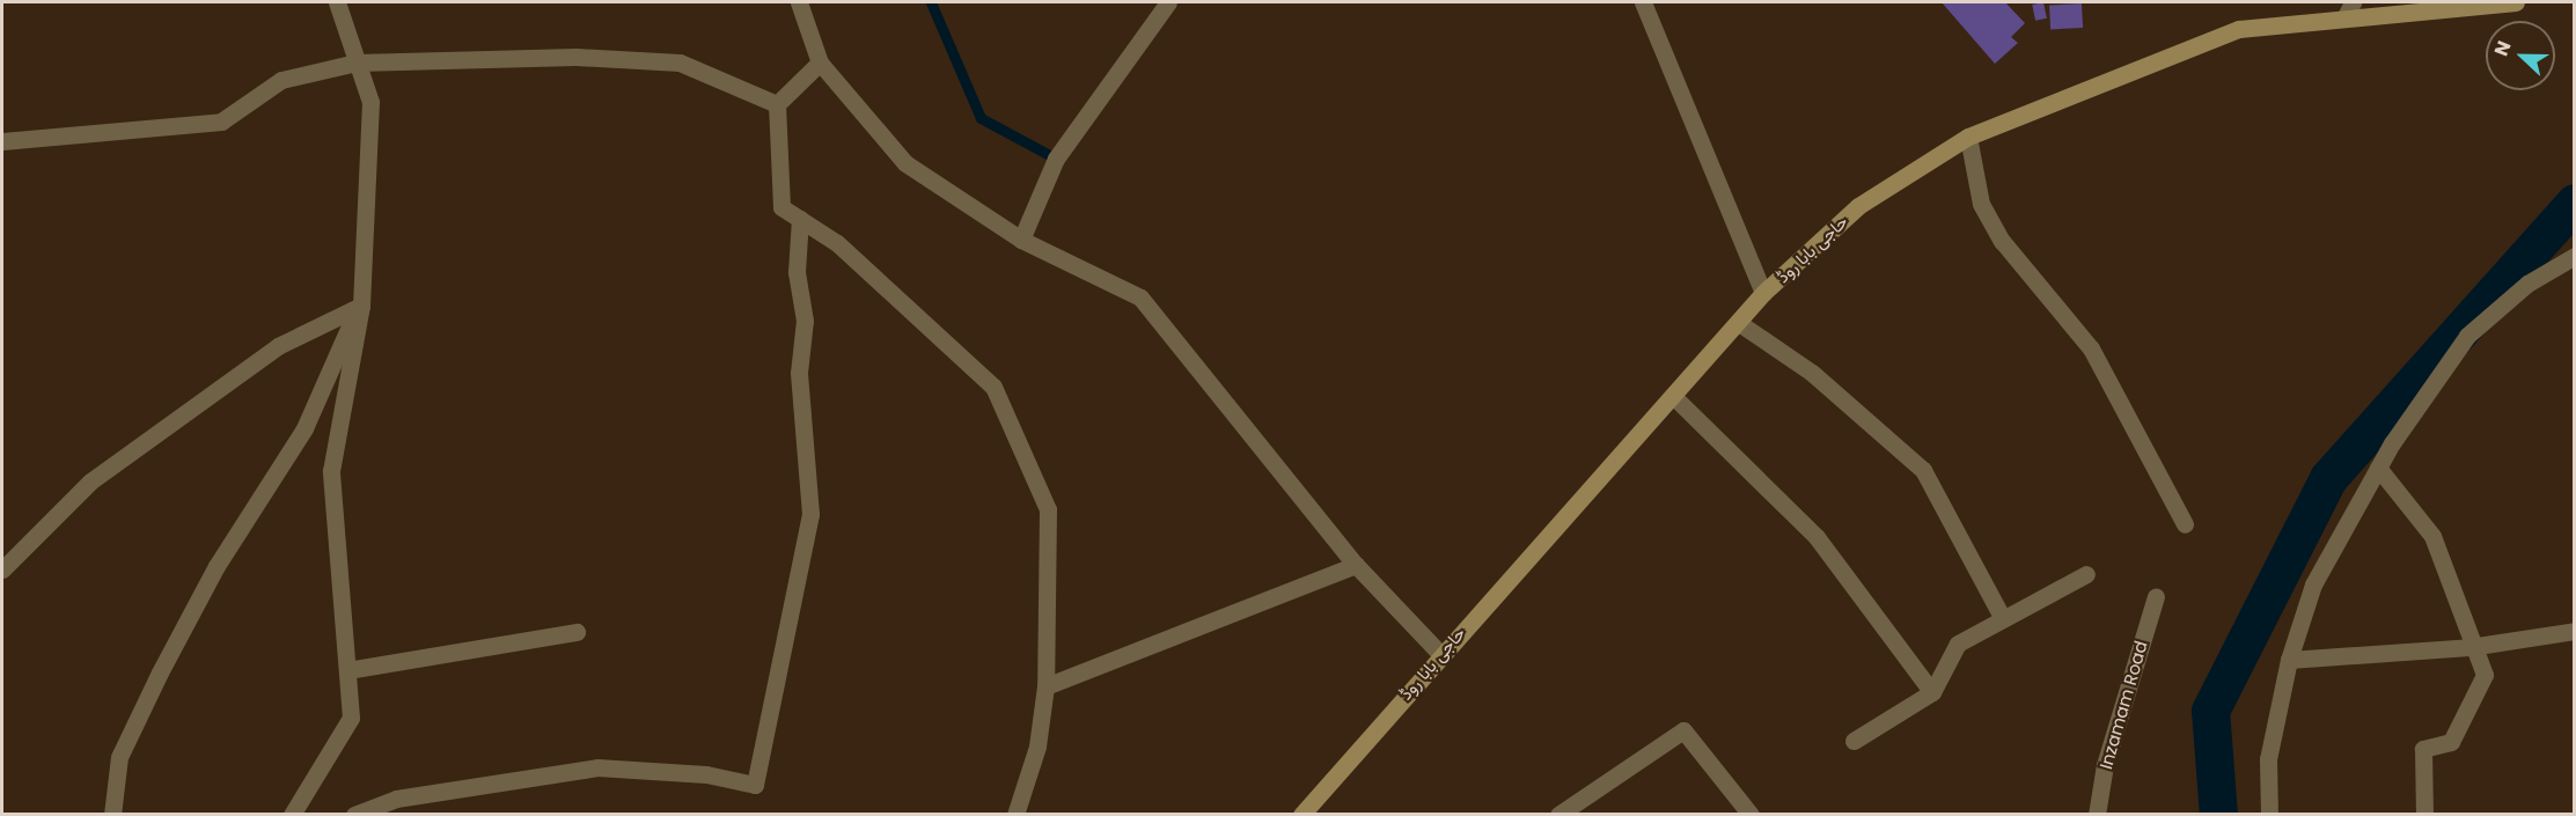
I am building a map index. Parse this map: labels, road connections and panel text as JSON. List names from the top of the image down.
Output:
{
  "streets": {
    "main road": ["حاجی بابا روڈ"],
    "street": ["Inzamam Road"]
  },
  "north": "left"
}
